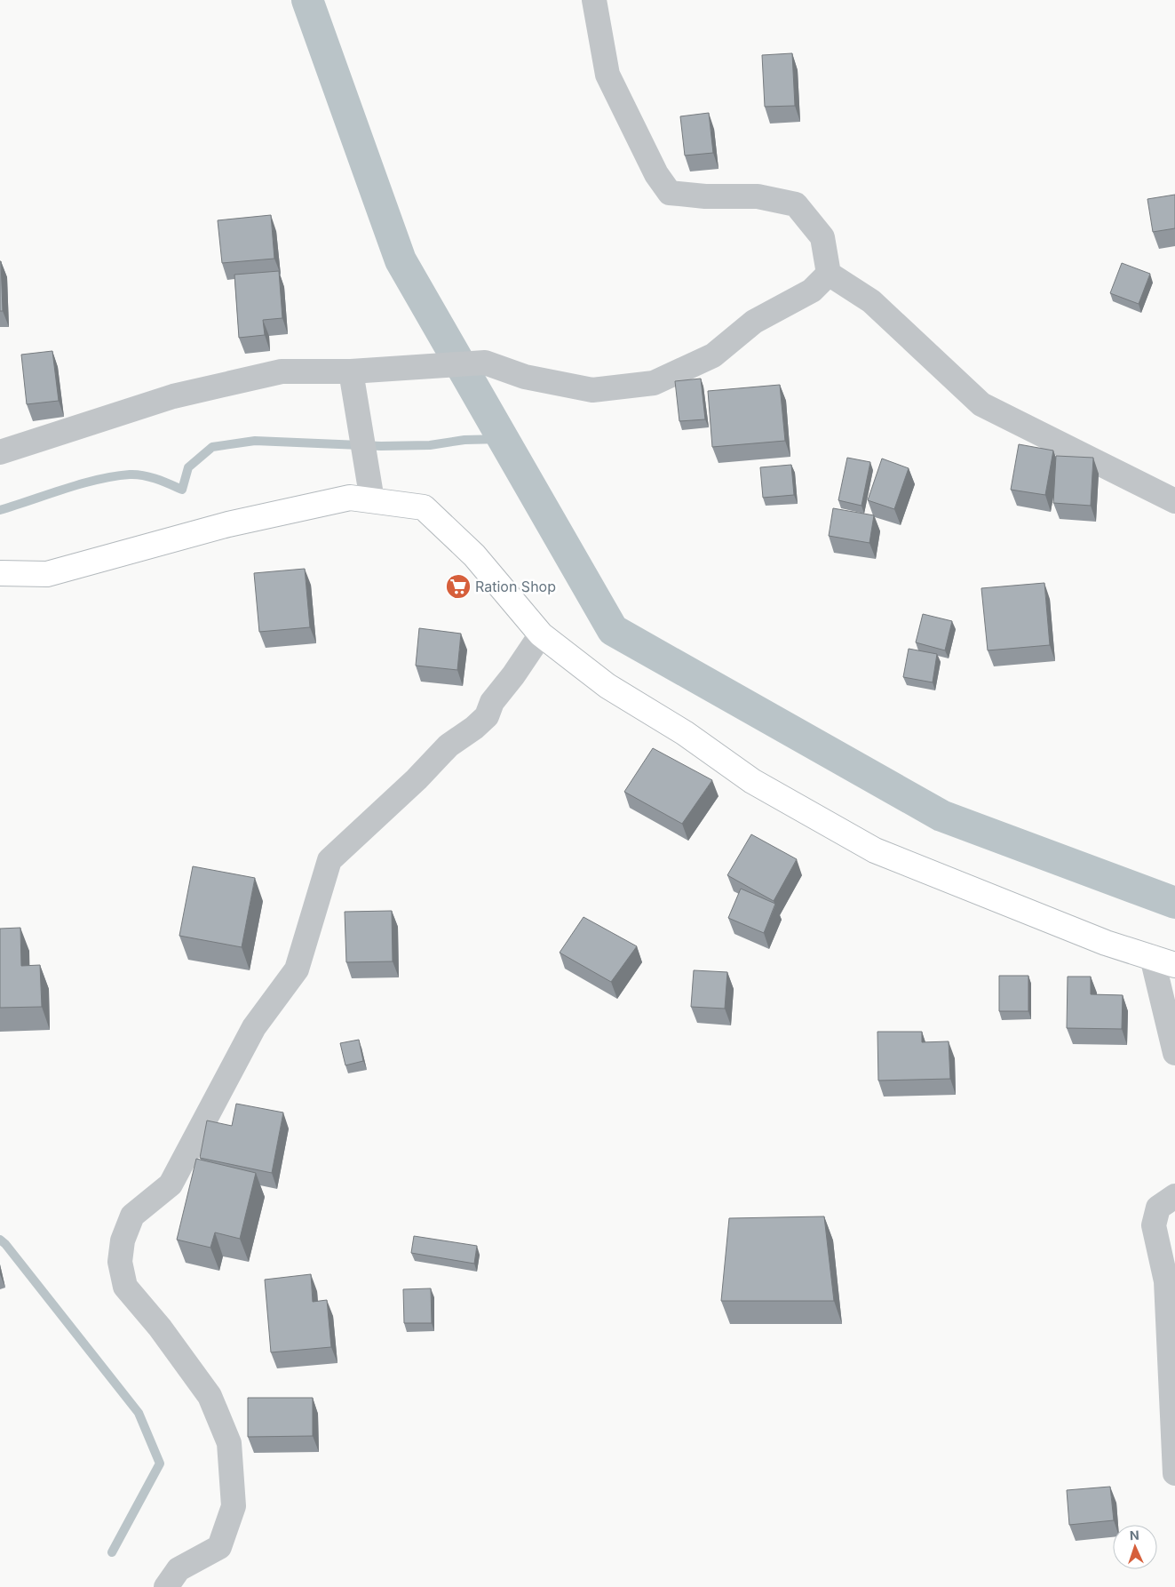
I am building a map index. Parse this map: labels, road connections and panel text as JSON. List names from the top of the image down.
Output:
{
  "places": {
    "supermarket": ["Ration Shop"]
  },
  "north": "top"
}
